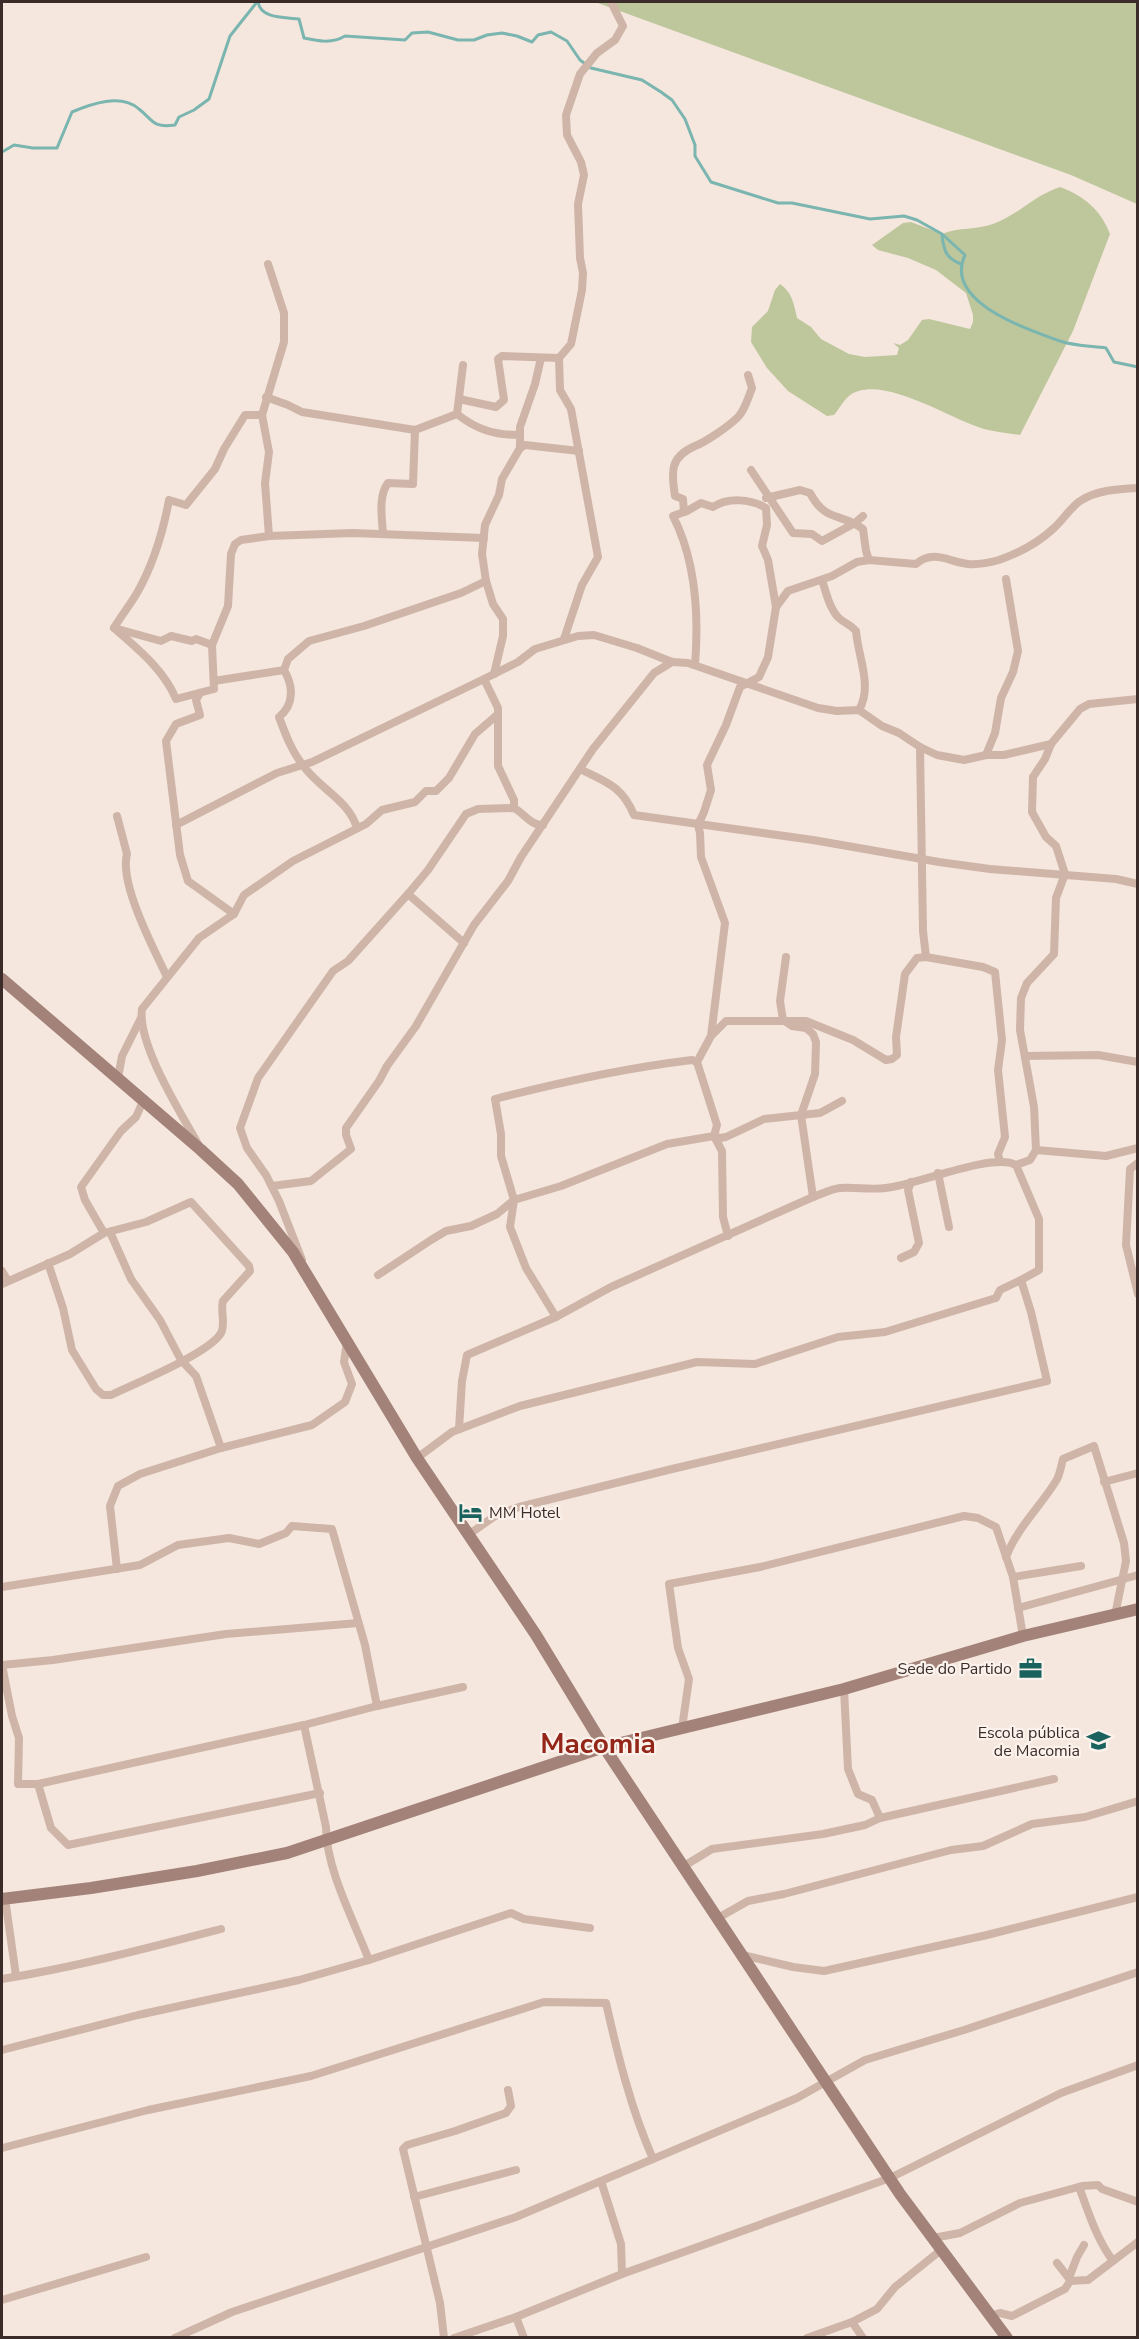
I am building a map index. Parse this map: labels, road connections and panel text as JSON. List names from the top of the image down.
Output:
{
  "districts": ["Macomia"],
  "places": {
    "hotel": ["MM Hotel"],
    "office": ["Sede do Partido"],
    "school or university": ["Escola pública de Macomia"]
  }
}
